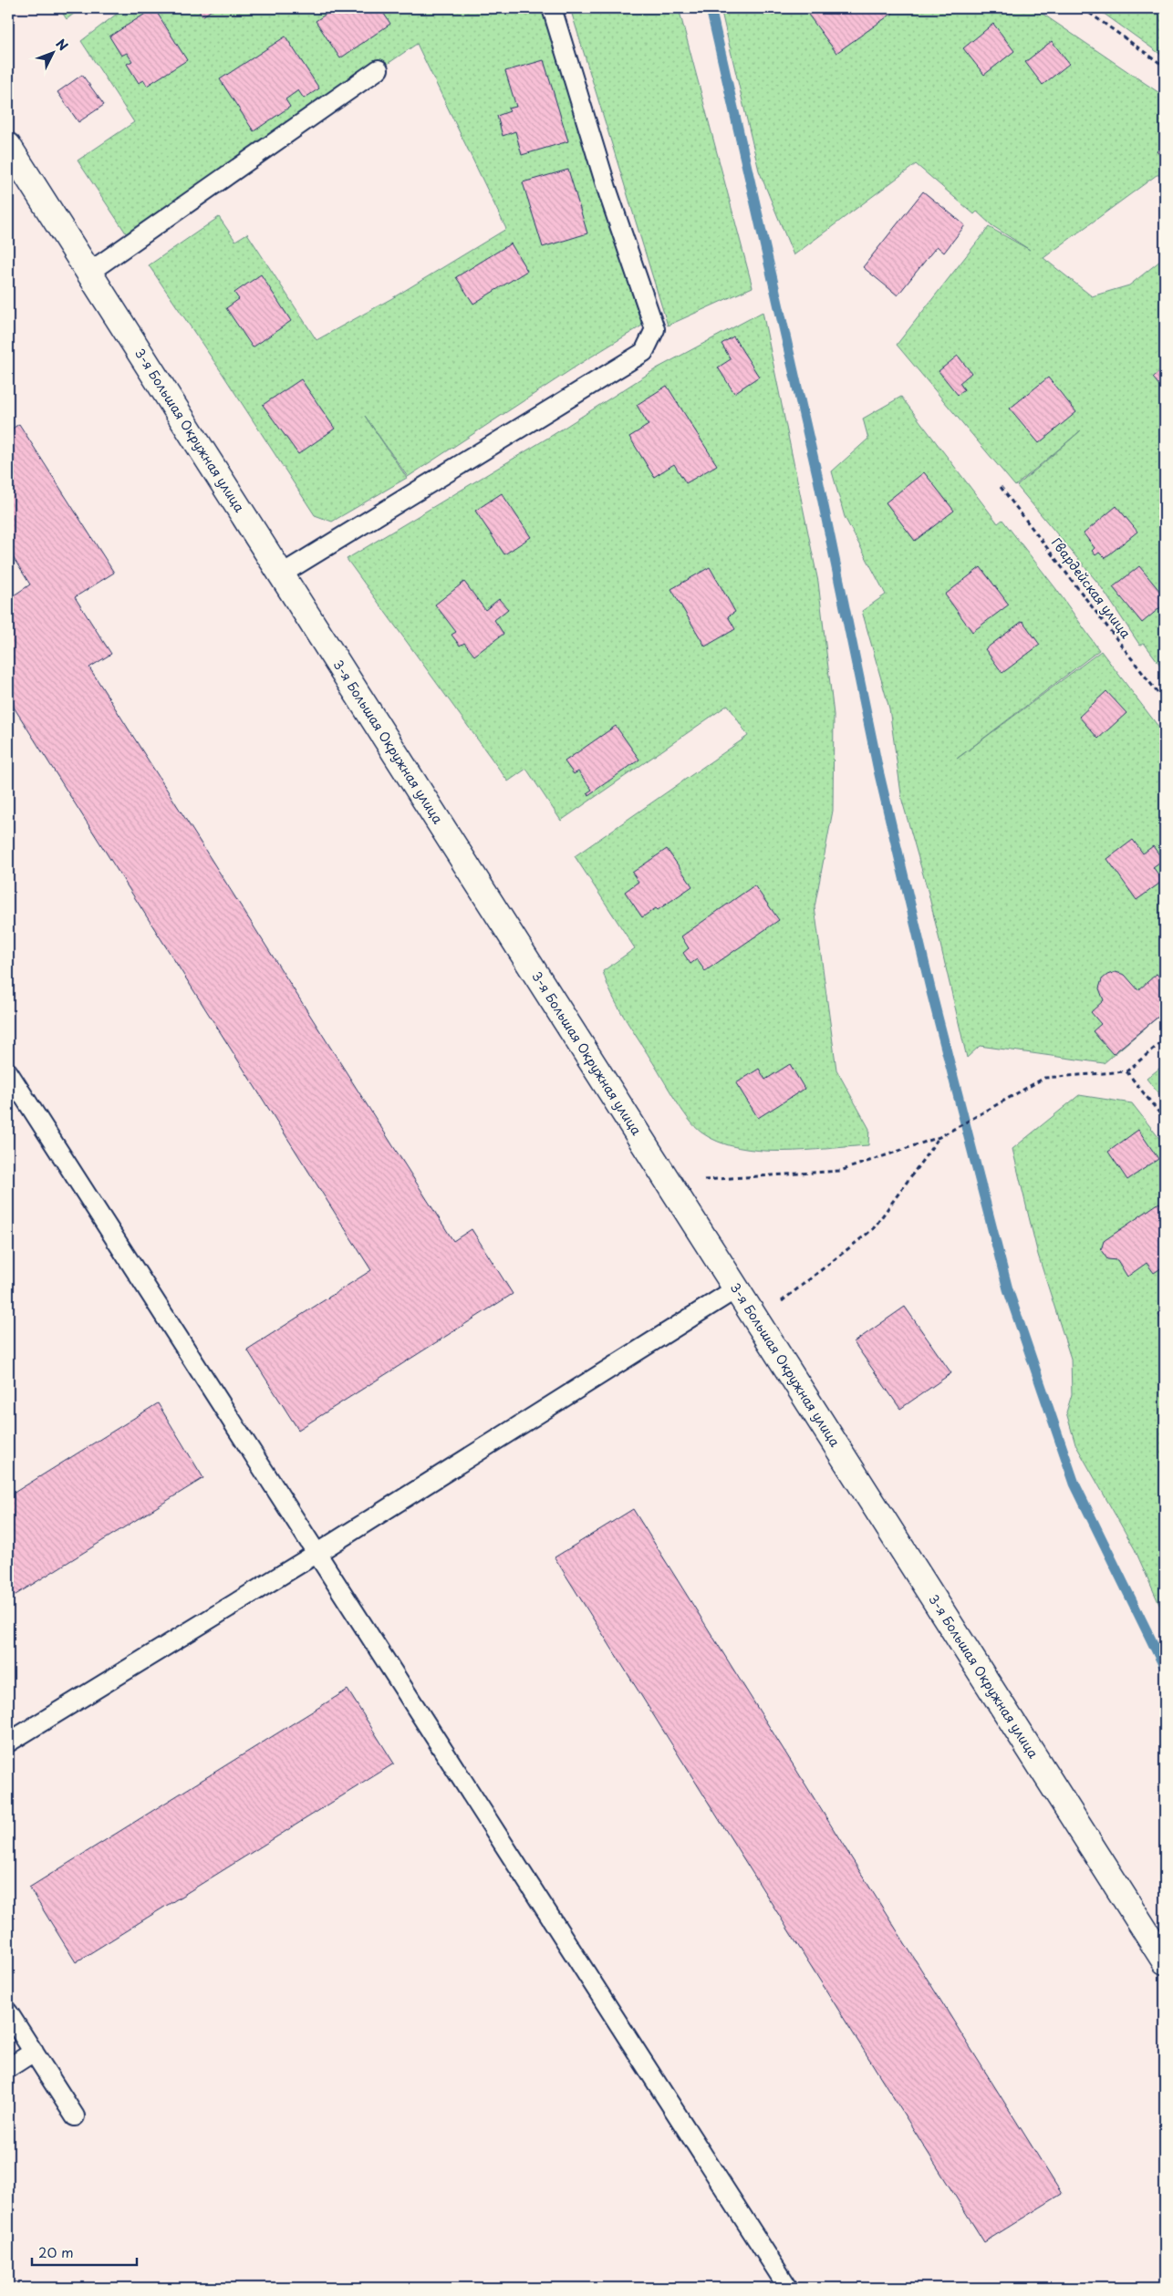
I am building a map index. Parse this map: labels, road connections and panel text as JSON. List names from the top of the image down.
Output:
{
  "streets": {
    "street": ["3-я Большая Окружная улица"],
    "path": ["Гвардейская улица"]
  },
  "scale_bar": "20 m",
  "north": "top right"
}
